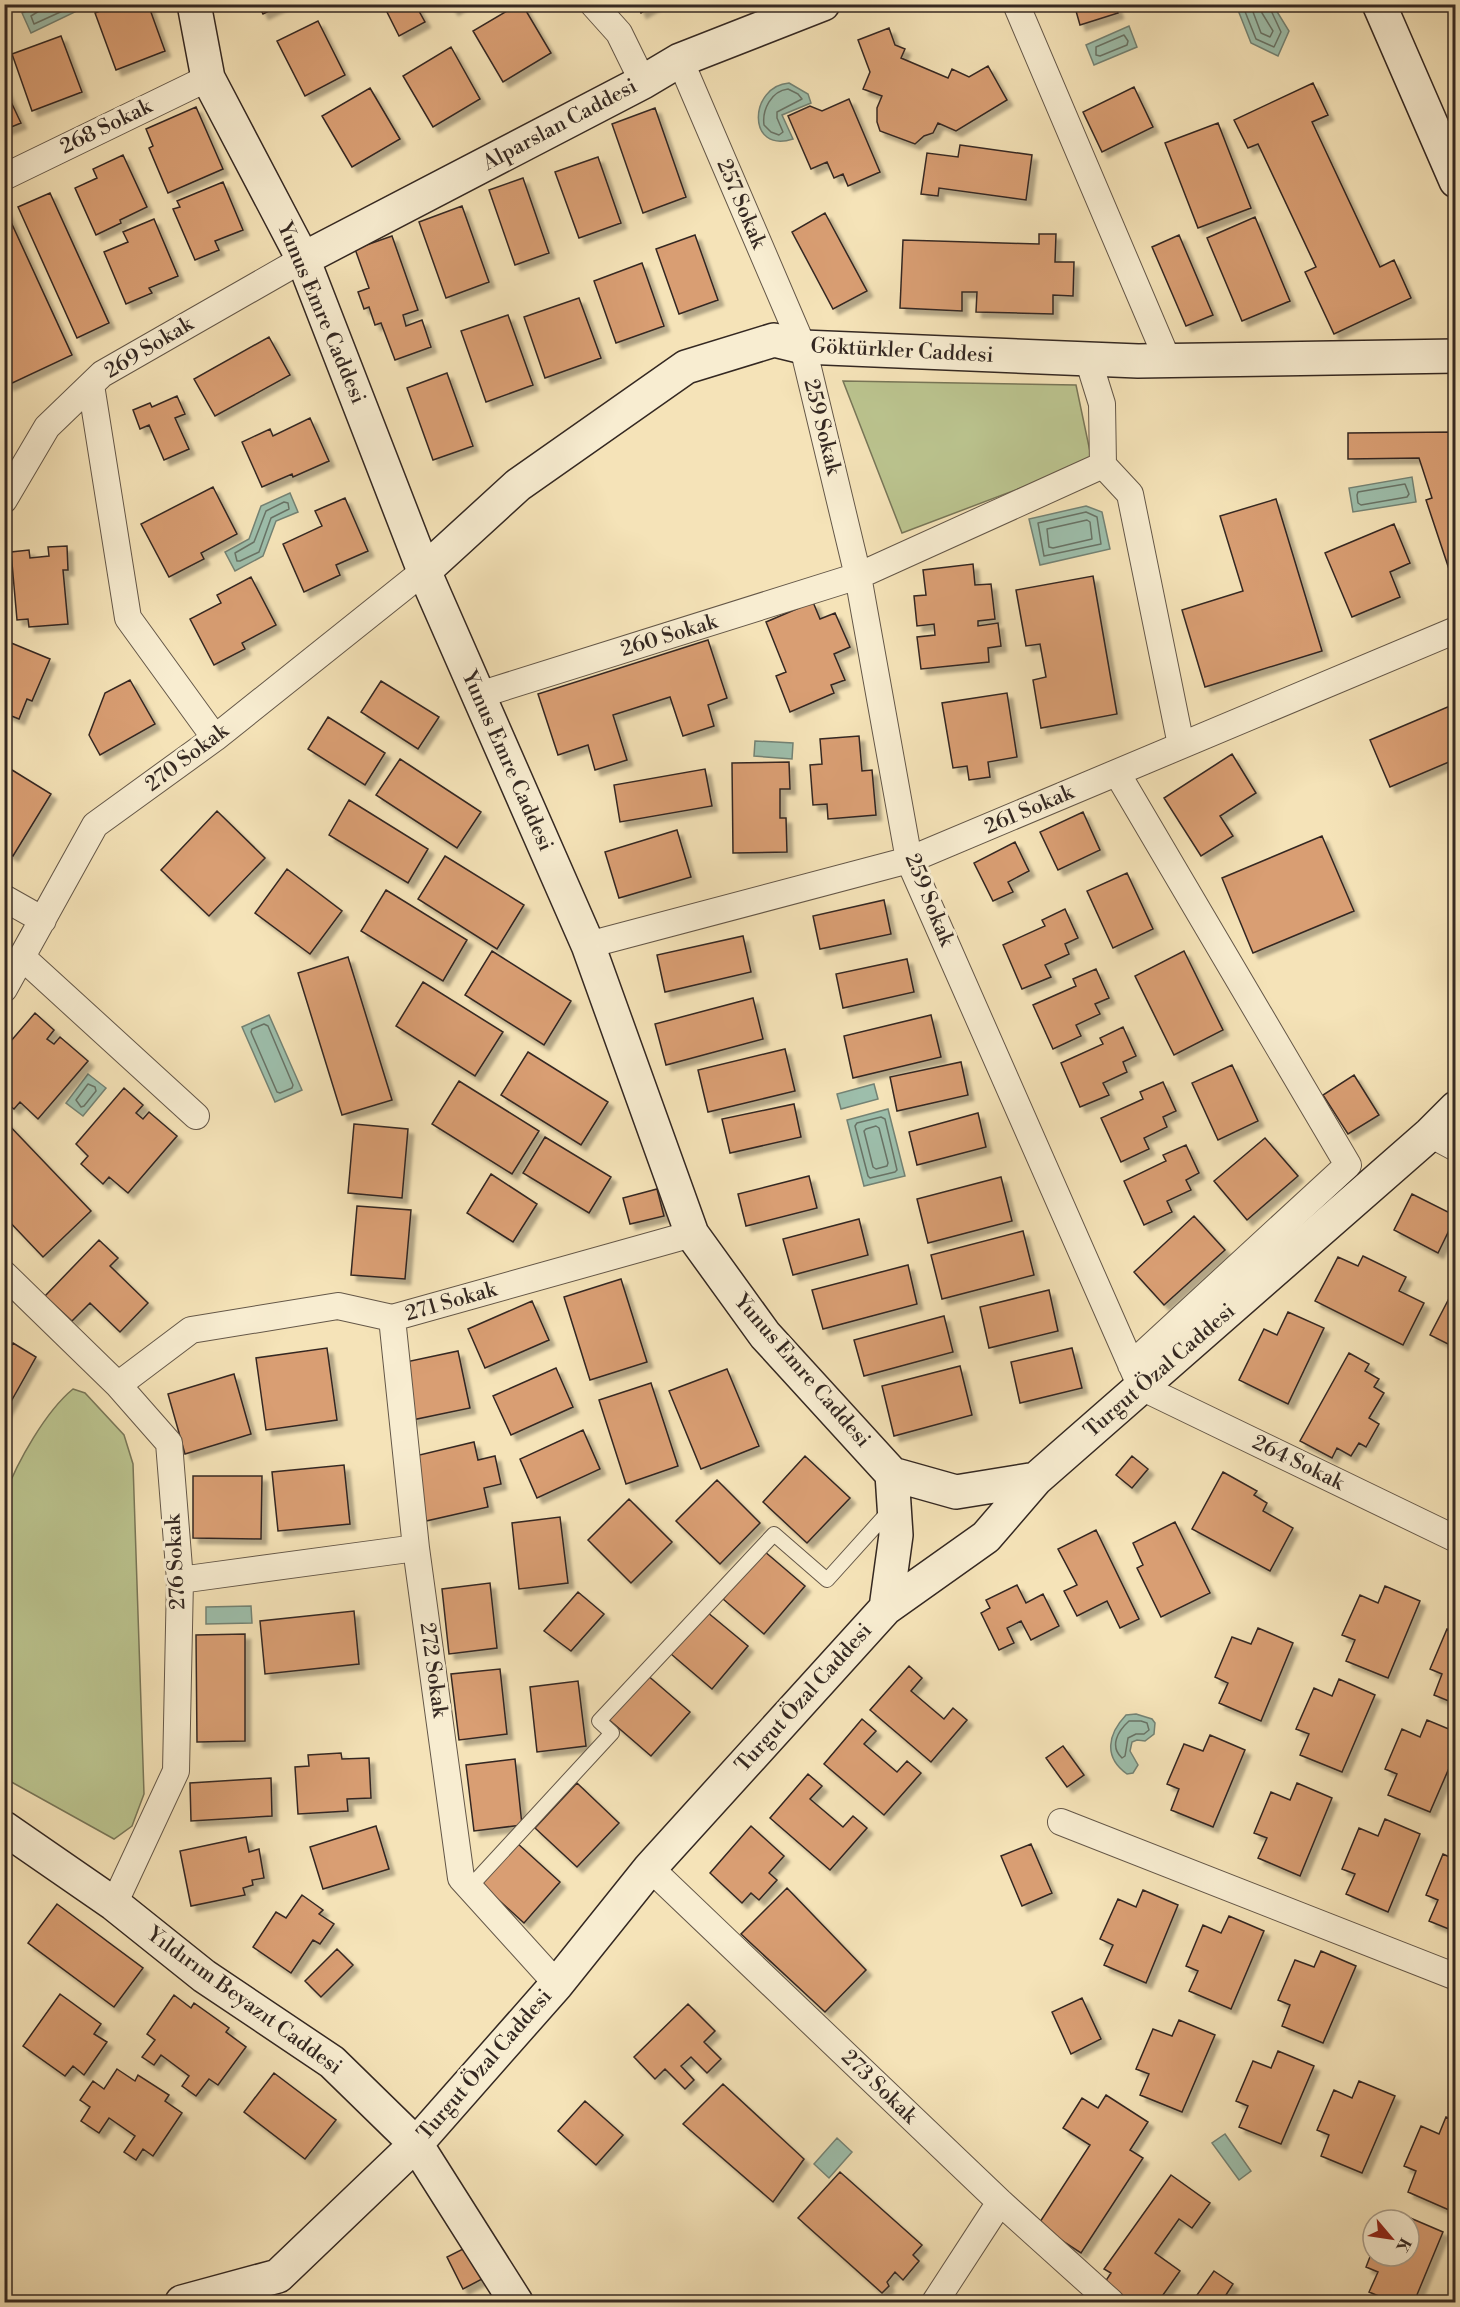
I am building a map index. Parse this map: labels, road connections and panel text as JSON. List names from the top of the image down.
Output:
{
  "streets": {
    "street": [
      "Alparslan Caddesi",
      "268 Sokak",
      "257 Sokak",
      "Yunus Emre Caddesi",
      "269 Sokak",
      "Göktürkler Caddesi",
      "259 Sokak",
      "260 Sokak",
      "270 Sokak",
      "261 Sokak",
      "271 Sokak",
      "Turgut Özal Caddesi",
      "264 Sokak",
      "276 Sokak",
      "272 Sokak",
      "Yıldırım Beyazıt Caddesi",
      "273 Sokak"
    ]
  },
  "crossings": [
    ["Alparslan Caddesi", "257 Sokak"],
    ["Alparslan Caddesi", "Yunus Emre Caddesi"],
    ["Alparslan Caddesi", "269 Sokak"],
    ["268 Sokak", "Yunus Emre Caddesi"],
    ["257 Sokak", "Göktürkler Caddesi"],
    ["257 Sokak", "259 Sokak"],
    ["Yunus Emre Caddesi", "269 Sokak"],
    ["Yunus Emre Caddesi", "Göktürkler Caddesi"],
    ["Yunus Emre Caddesi", "260 Sokak"],
    ["Yunus Emre Caddesi", "270 Sokak"],
    ["Yunus Emre Caddesi", "261 Sokak"],
    ["Yunus Emre Caddesi", "271 Sokak"],
    ["Göktürkler Caddesi", "259 Sokak"],
    ["Göktürkler Caddesi", "270 Sokak"],
    ["259 Sokak", "260 Sokak"],
    ["259 Sokak", "261 Sokak"],
    ["259 Sokak", "Turgut Özal Caddesi"],
    ["259 Sokak", "264 Sokak"],
    ["271 Sokak", "276 Sokak"],
    ["271 Sokak", "272 Sokak"],
    ["Turgut Özal Caddesi", "264 Sokak"],
    ["Turgut Özal Caddesi", "272 Sokak"],
    ["Turgut Özal Caddesi", "Yıldırım Beyazıt Caddesi"],
    ["Turgut Özal Caddesi", "273 Sokak"],
    ["276 Sokak", "Yıldırım Beyazıt Caddesi"]
  ],
  "north": "bottom right"
}
